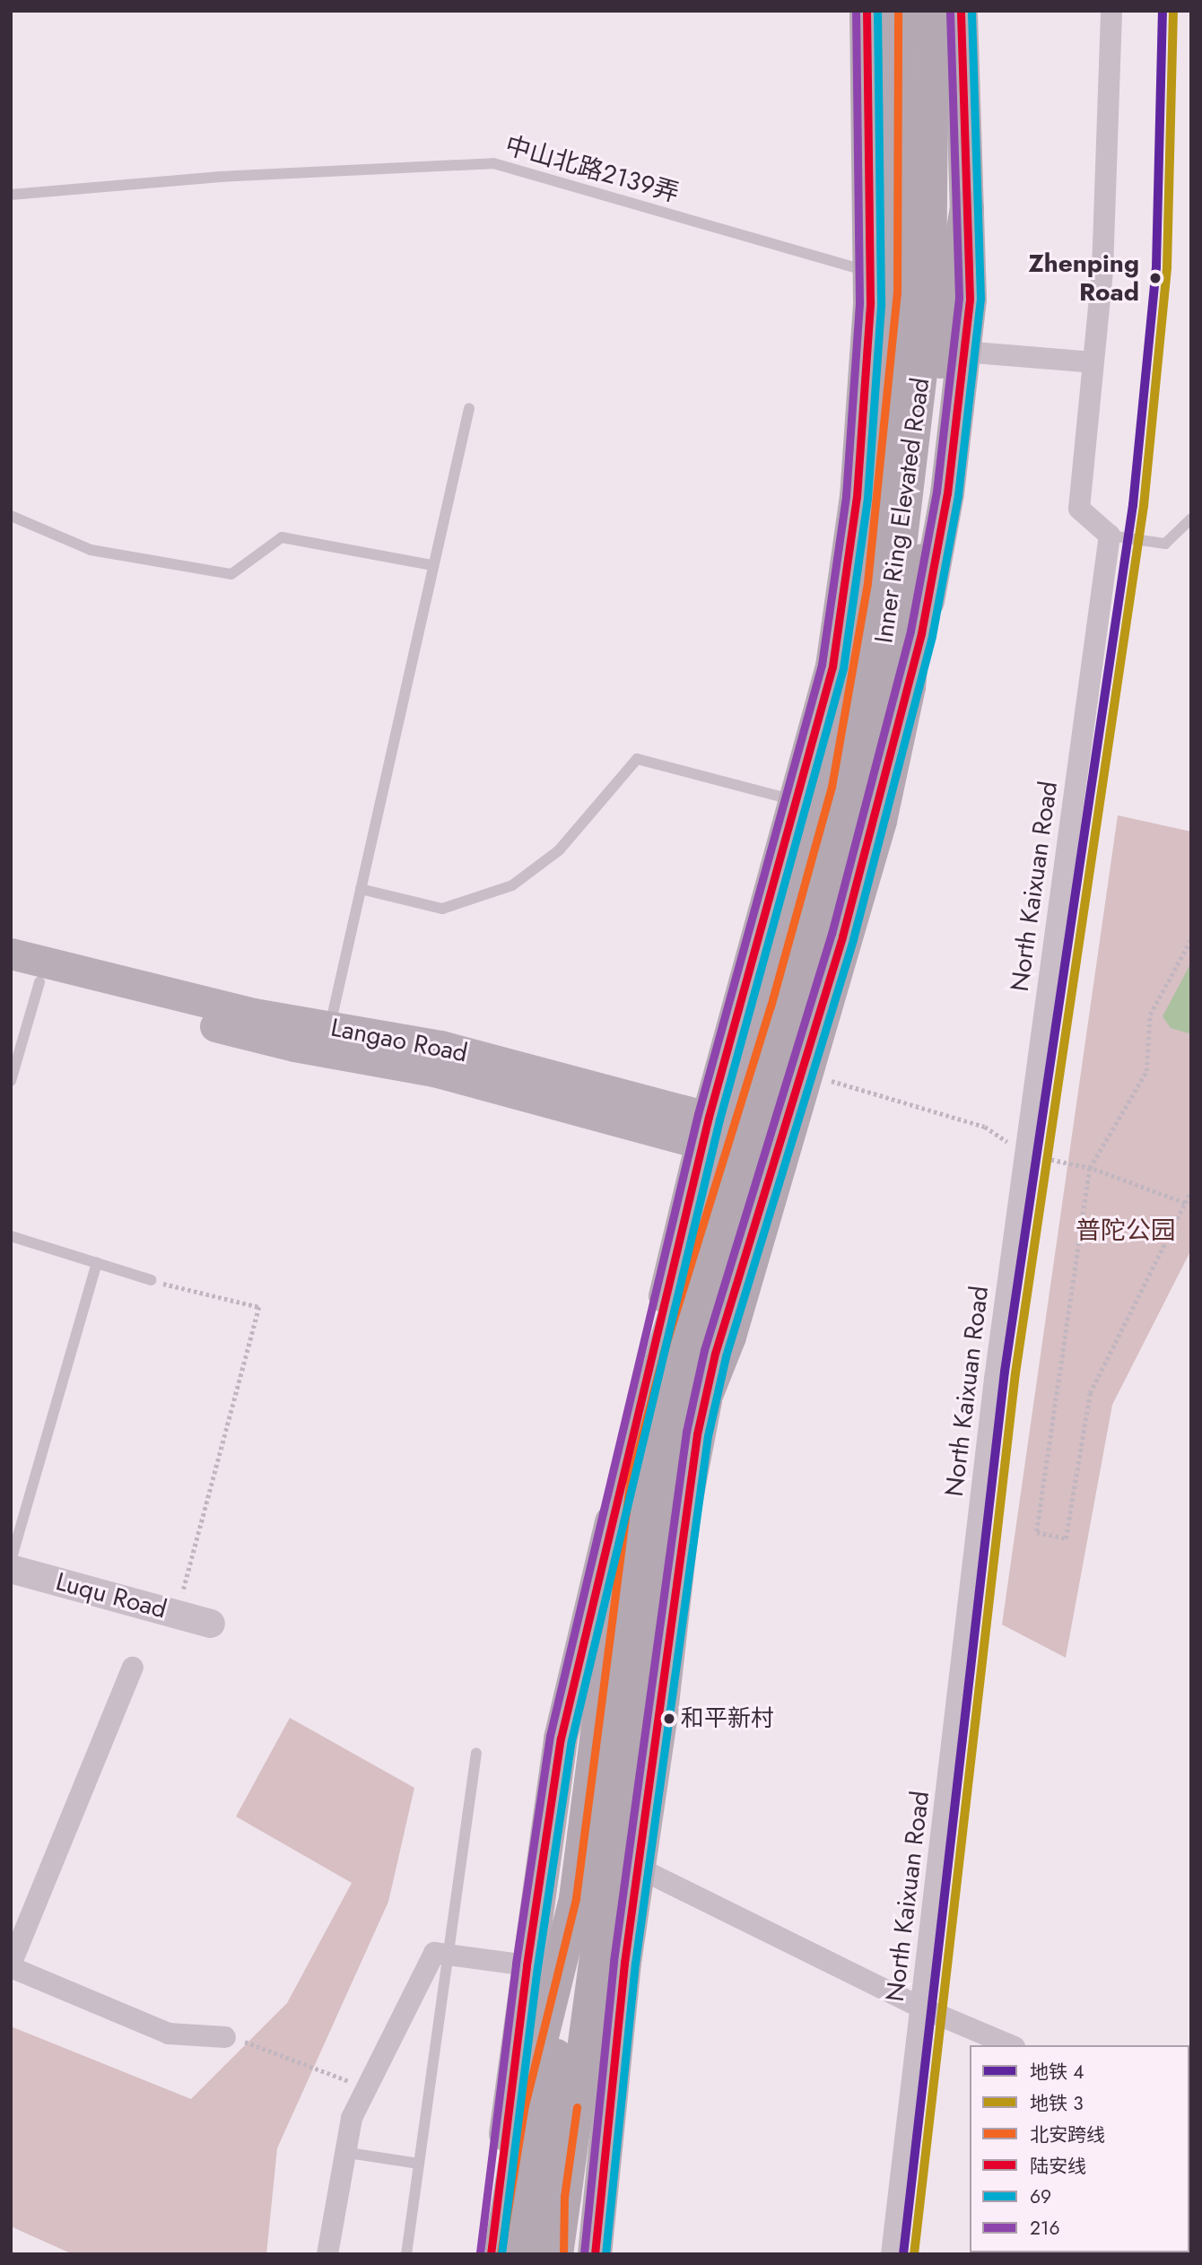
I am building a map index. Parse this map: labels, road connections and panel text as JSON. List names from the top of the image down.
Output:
{
  "streets": {
    "highway": ["Inner Ring Elevated Road"],
    "main road": ["Langao Road"],
    "street": ["North Kaixuan Road", "Luqu Road"],
    "lane": ["中山北路2139弄"]
  },
  "parks": ["普陀公园"],
  "places": ["Zhenping Road", "和平新村"],
  "lines": [
    "metro line 4",
    "metro line 3",
    "transit line 北安跨线",
    "transit line 陆安线",
    "transit line 69",
    "transit line 216"
  ],
  "legend": [
    "地铁 4",
    "地铁 3",
    "北安跨线",
    "陆安线",
    "69",
    "216"
  ]
}
